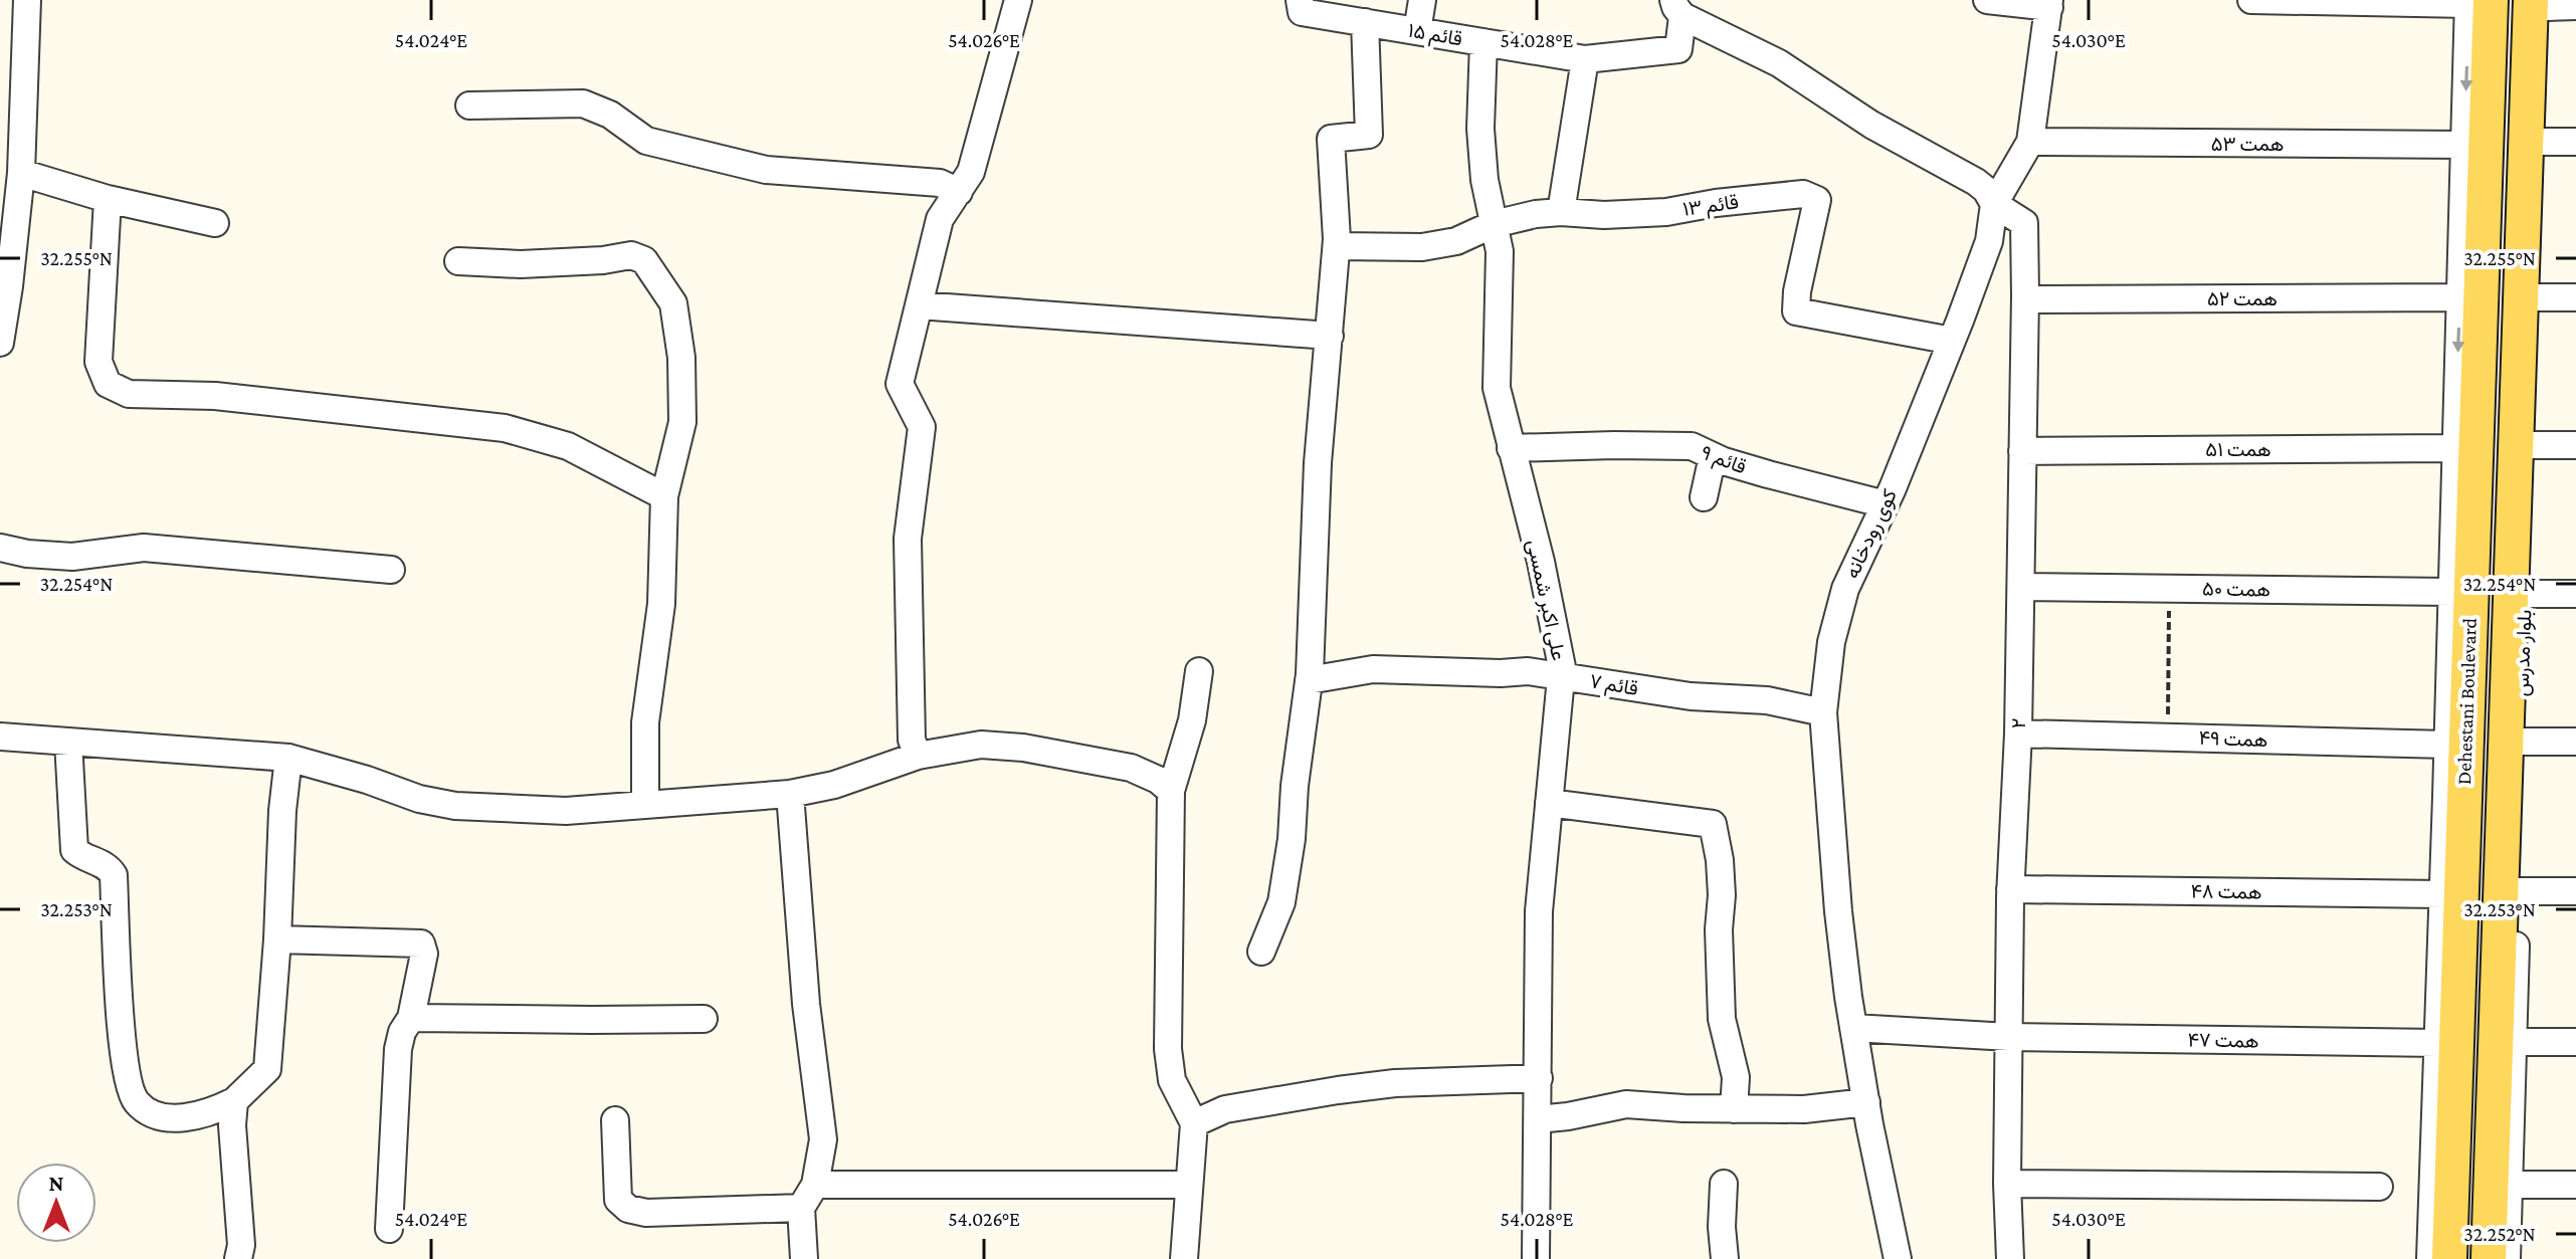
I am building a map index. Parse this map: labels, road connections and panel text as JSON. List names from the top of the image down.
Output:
{
  "streets": {
    "main road": ["بلوار مدرس", "Dehestani Boulevard"],
    "street": [
      "قائم ۱۵",
      "همت ۵۳",
      "قائم ۱۳",
      "همت ۵۲",
      "همت ۵۱",
      "قائم ۹",
      "کوی رودخانه",
      "همت ۵۰",
      "علی اکبر شمسی",
      "قائم ۷",
      "۲",
      "همت ۴۹",
      "همت ۴۸",
      "همت ۴۷"
    ]
  },
  "crossings": [
    ["قائم ۱۵", "علی اکبر شمسی"],
    ["قائم ۱۳", "کوی رودخانه"],
    ["قائم ۱۳", "علی اکبر شمسی"],
    ["همت ۵۲", "۲"],
    ["همت ۵۱", "۲"],
    ["قائم ۹", "کوی رودخانه"],
    ["قائم ۹", "علی اکبر شمسی"],
    ["کوی رودخانه", "قائم ۷"],
    ["کوی رودخانه", "۲"],
    ["کوی رودخانه", "همت ۴۷"],
    ["همت ۵۰", "۲"],
    ["علی اکبر شمسی", "قائم ۷"],
    ["۲", "همت ۴۹"],
    ["۲", "همت ۴۸"],
    ["۲", "همت ۴۷"]
  ],
  "north": "top",
  "coordinates": [
    "54.024°E",
    "54.026°E",
    "54.028°E",
    "54.030°E",
    "32.255°N",
    "32.254°N",
    "32.253°N",
    "32.252°N"
  ]
}
